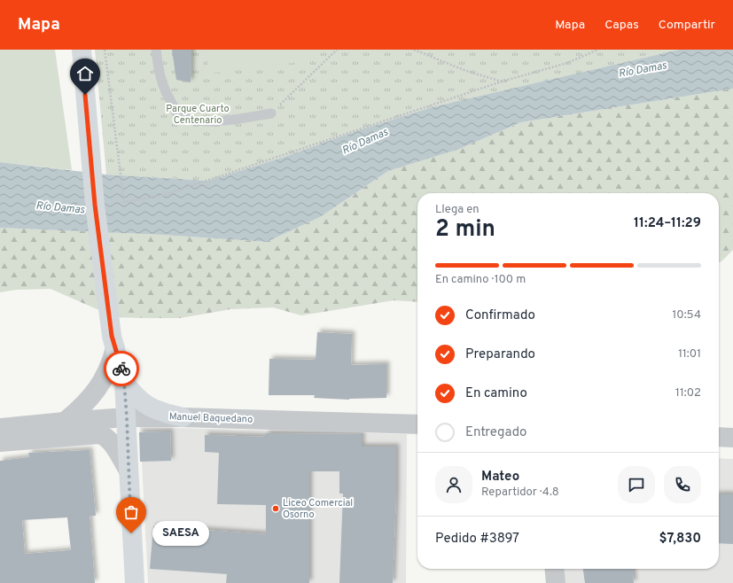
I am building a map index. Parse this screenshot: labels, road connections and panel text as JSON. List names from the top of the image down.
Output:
{
  "streets": {
    "street": ["Manuel Baquedano"]
  },
  "water": ["Río Damas"],
  "parks": ["Parque Cuarto Centenario"],
  "places": ["Liceo Comercial Osorno", "SAESA"],
  "page": {
    "header": "Mapa",
    "nav": ["Mapa", "Capas", "Compartir"],
    "heading": ["2 min", "Llega en", "11:24–11:29"],
    "panel": [
      "Mateo",
      "Repartidor · 4.8",
      "Pedido #3897",
      "$7,830"
    ],
    "bar": "En camino · 100 m",
    "list": [
      ["Confirmado", "10:54"],
      ["Preparando", "11:01"],
      ["En camino", "11:02"],
      "Entregado"
    ],
    "bubble": "SAESA"
  }
}
